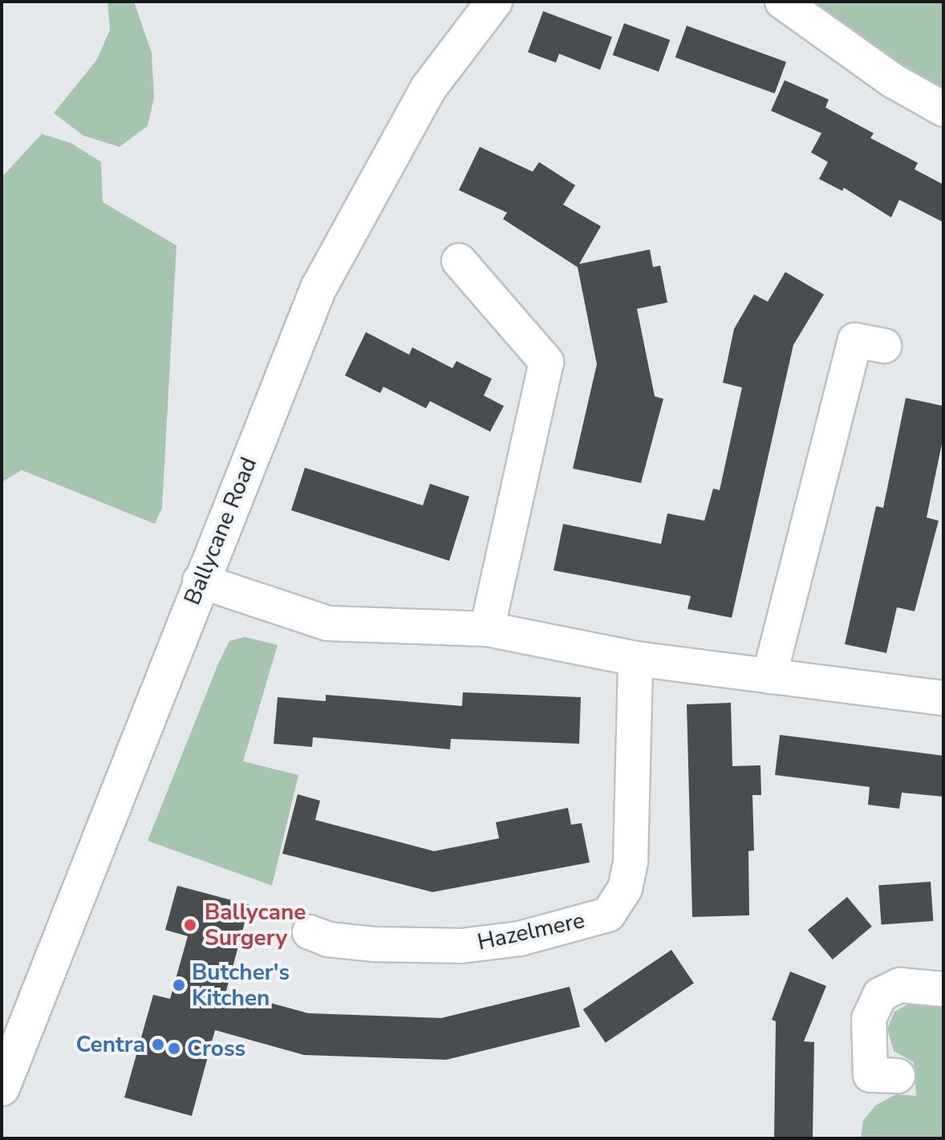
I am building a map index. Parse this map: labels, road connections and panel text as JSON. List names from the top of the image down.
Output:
{
  "streets": {
    "main road": ["Ballycane Road"],
    "street": ["Hazelmere"]
  },
  "places": [
    "Ballycane Surgery",
    "Butcher's Kitchen",
    "Centra",
    "Cross"
  ]
}
